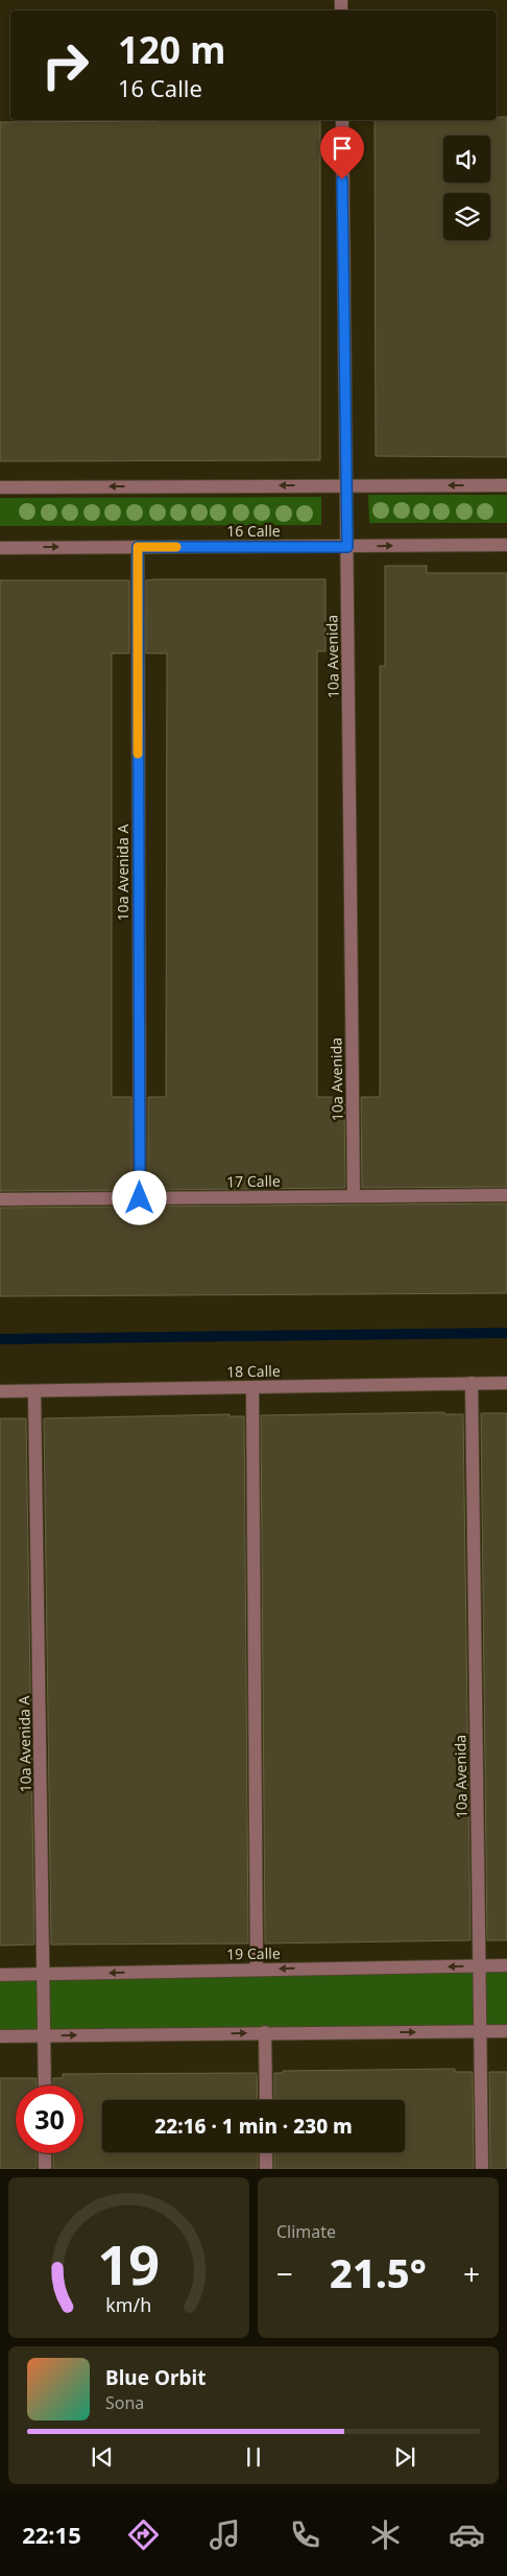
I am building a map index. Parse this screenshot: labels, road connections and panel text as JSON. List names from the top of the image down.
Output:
{
  "streets": {
    "street": [
      "16 Calle",
      "10a Avenida",
      "10a Avenida A",
      "17 Calle",
      "18 Calle",
      "19 Calle"
    ]
  },
  "crossings": [
    ["16 Calle", "10a Avenida"],
    ["16 Calle", "10a Avenida A"],
    ["10a Avenida", "17 Calle"],
    ["10a Avenida", "18 Calle"],
    ["10a Avenida", "19 Calle"],
    ["10a Avenida A", "17 Calle"],
    ["10a Avenida A", "18 Calle"],
    ["10a Avenida A", "19 Calle"]
  ],
  "page": {
    "turn": ["120 m", "16 Calle"],
    "limit": "30",
    "trip": "22:16 · 1 min · 230 m",
    "tile": "Climate",
    "heat": ["−", "21.5°", "+"],
    "song": ["Blue Orbit", "Sona"],
    "tabs": "22:15",
    "gauge": ["19", "km/h"]
  }
}
